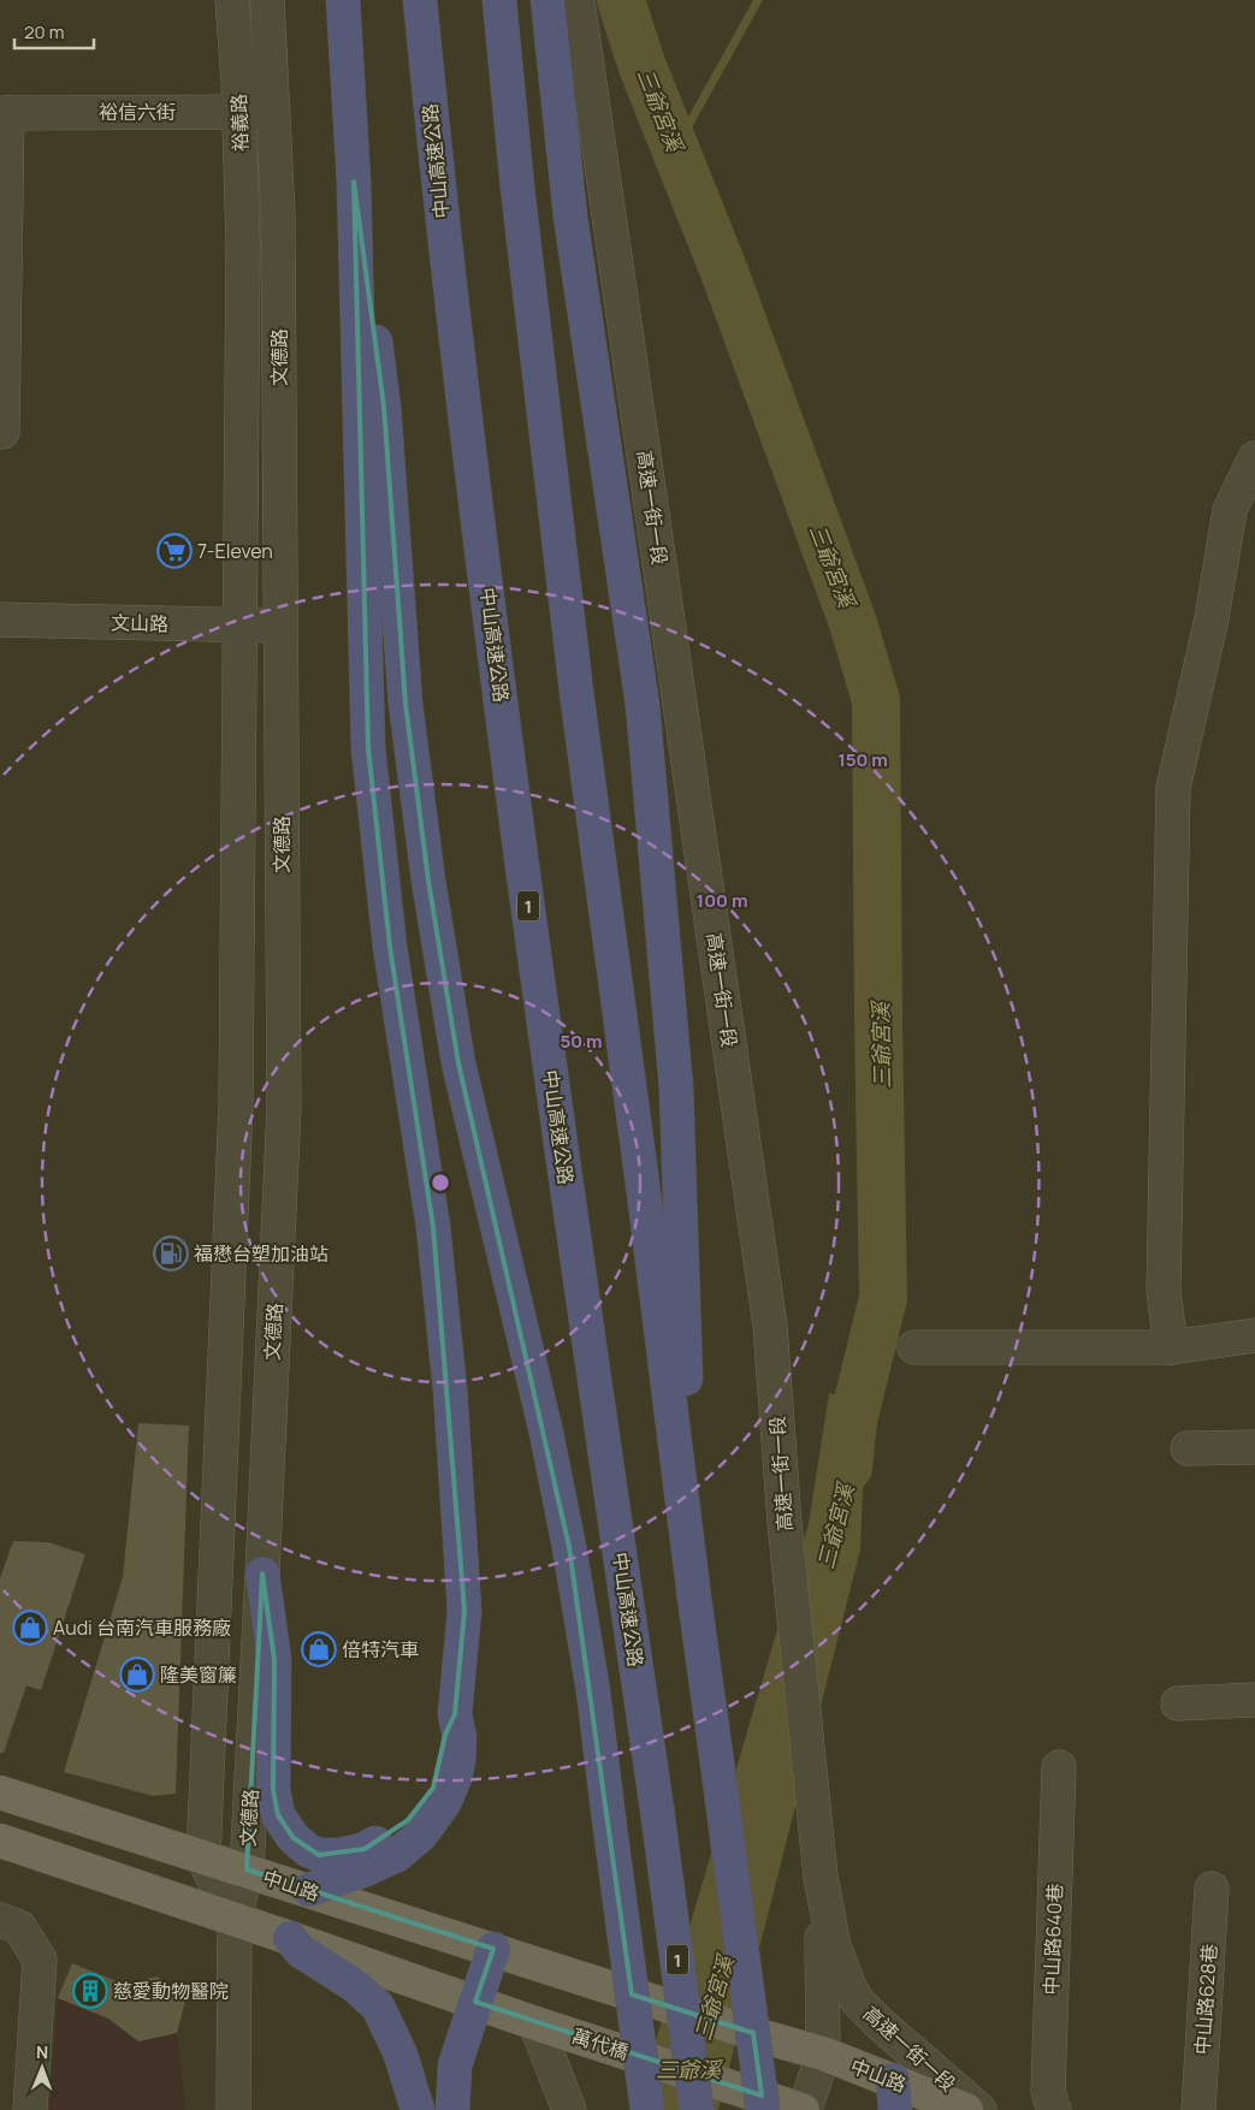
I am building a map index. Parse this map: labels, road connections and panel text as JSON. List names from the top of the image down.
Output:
{
  "streets": {
    "highway": ["中山高速公路", "1"],
    "main road": ["中山路", "萬代橋"],
    "street": [
      "裕信六街",
      "裕義路",
      "文德路",
      "高速一街一段",
      "文山路",
      "中山路640巷",
      "中山路628巷"
    ]
  },
  "crossings": [
    ["裕信六街", "裕義路"],
    ["裕義路", "文德路"],
    ["文德路", "文山路"],
    ["文德路", "中山路"],
    ["高速一街一段", "中山路"],
    ["高速一街一段", "萬代橋"]
  ],
  "water": ["三爺宮溪", "三爺溪"],
  "places": {
    "supermarket": ["7-Eleven"],
    "fuel station": ["福懋台塑加油站"],
    "shop": ["Audi 台南汽車服務廠", "倍特汽車", "隆美窗簾"],
    "building": ["慈愛動物醫院"]
  },
  "scale_bar": "20 m",
  "north": "top",
  "rings": ["150 m", "100 m", "50 m"]
}
